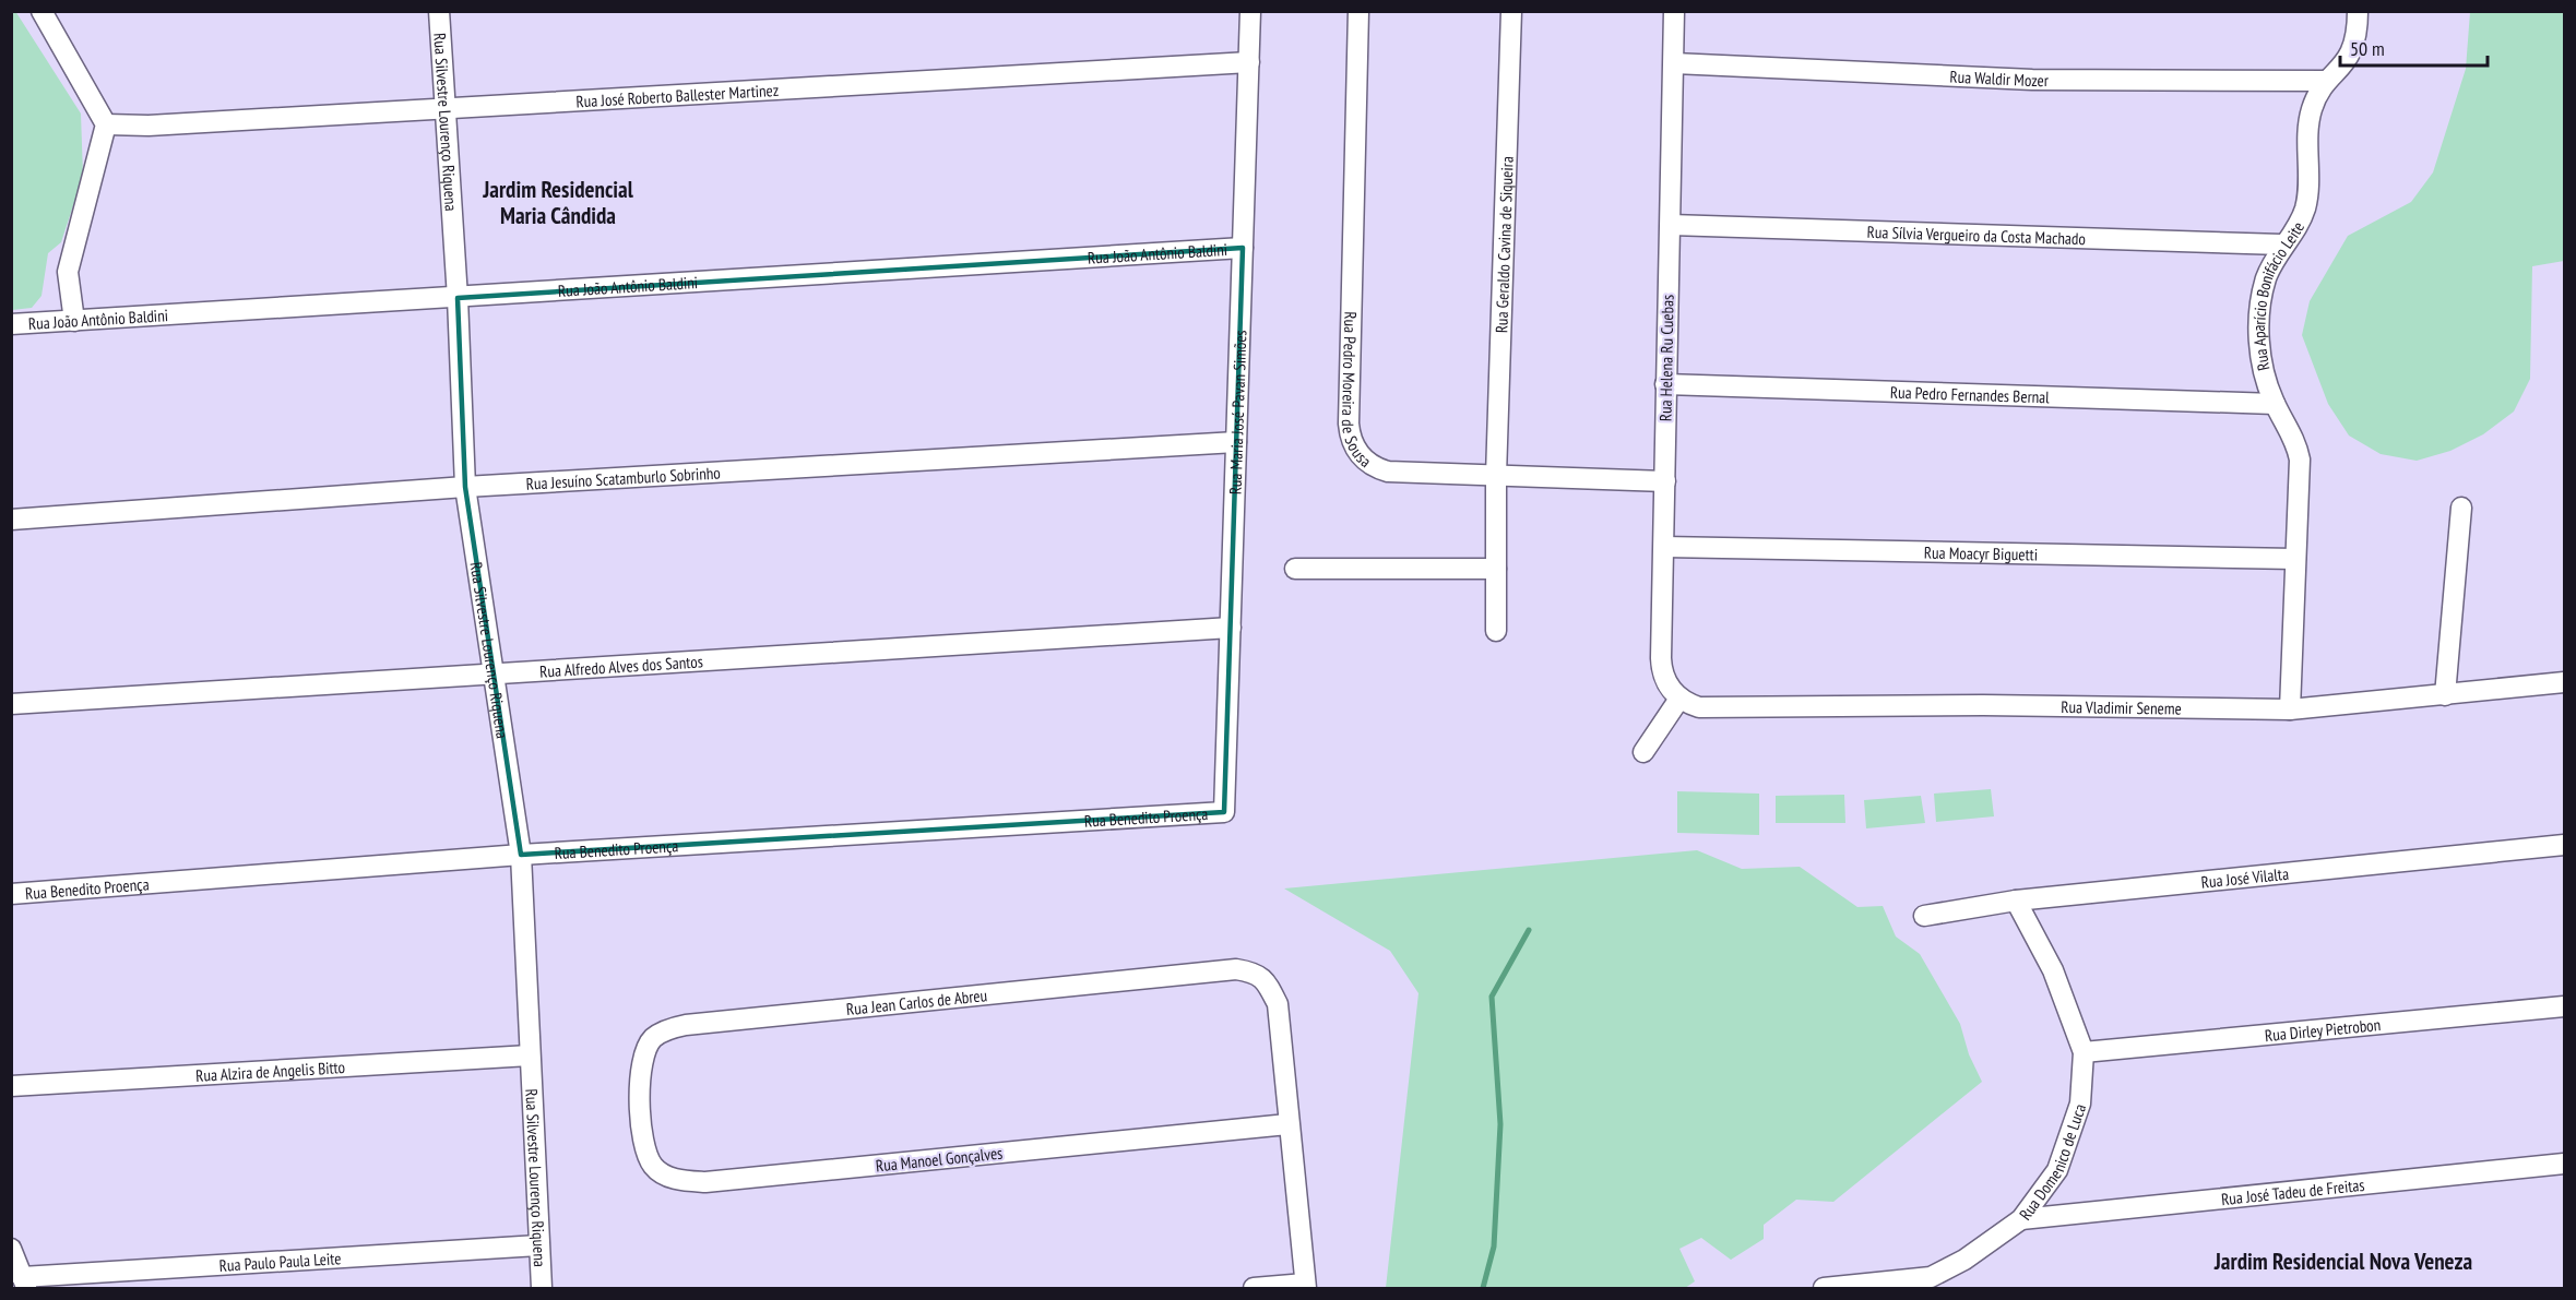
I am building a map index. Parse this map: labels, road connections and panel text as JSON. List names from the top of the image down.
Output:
{
  "streets": {
    "street": [
      "Rua Waldir Mozer",
      "Rua José Roberto Ballester Martinez",
      "Rua Silvestre Lourenço Riquena",
      "Rua Sílvia Vergueiro da Costa Machado",
      "Rua Geraldo Cavina de Siqueira",
      "Rua João Antônio Baldini",
      "Rua Aparício Bonifácio Leite",
      "Rua Helena Ru Cuebas",
      "Rua Pedro Moreira de Sousa",
      "Rua Pedro Fernandes Bernal",
      "Rua Maria José Pavan Simões",
      "Rua Jesuíno Scatamburlo Sobrinho",
      "Rua Moacyr Biguetti",
      "Rua Alfredo Alves dos Santos",
      "Rua Vladimir Seneme",
      "Rua Benedito Proença",
      "Rua José Vilalta",
      "Rua Jean Carlos de Abreu",
      "Rua Dirley Pietrobon",
      "Rua Alzira de Angelis Bitto",
      "Rua Manoel Gonçalves",
      "Rua Domenico de Luca",
      "Rua José Tadeu de Freitas",
      "Rua Paulo Paula Leite"
    ]
  },
  "crossings": [
    ["Rua Waldir Mozer", "Rua Aparício Bonifácio Leite"],
    ["Rua Waldir Mozer", "Rua Helena Ru Cuebas"],
    ["Rua José Roberto Ballester Martinez", "Rua Silvestre Lourenço Riquena"],
    ["Rua José Roberto Ballester Martinez", "Rua Maria José Pavan Simões"],
    ["Rua Silvestre Lourenço Riquena", "Rua João Antônio Baldini"],
    ["Rua Silvestre Lourenço Riquena", "Rua Jesuíno Scatamburlo Sobrinho"],
    ["Rua Silvestre Lourenço Riquena", "Rua Alfredo Alves dos Santos"],
    ["Rua Silvestre Lourenço Riquena", "Rua Benedito Proença"],
    ["Rua Silvestre Lourenço Riquena", "Rua Alzira de Angelis Bitto"],
    ["Rua Silvestre Lourenço Riquena", "Rua Paulo Paula Leite"],
    ["Rua Sílvia Vergueiro da Costa Machado", "Rua Aparício Bonifácio Leite"],
    ["Rua Sílvia Vergueiro da Costa Machado", "Rua Helena Ru Cuebas"],
    ["Rua Geraldo Cavina de Siqueira", "Rua Pedro Moreira de Sousa"],
    ["Rua João Antônio Baldini", "Rua Maria José Pavan Simões"],
    ["Rua Aparício Bonifácio Leite", "Rua Pedro Fernandes Bernal"],
    ["Rua Aparício Bonifácio Leite", "Rua Moacyr Biguetti"],
    ["Rua Aparício Bonifácio Leite", "Rua Vladimir Seneme"],
    ["Rua Helena Ru Cuebas", "Rua Pedro Moreira de Sousa"],
    ["Rua Helena Ru Cuebas", "Rua Pedro Fernandes Bernal"],
    ["Rua Helena Ru Cuebas", "Rua Moacyr Biguetti"],
    ["Rua Helena Ru Cuebas", "Rua Vladimir Seneme"],
    ["Rua Maria José Pavan Simões", "Rua Jesuíno Scatamburlo Sobrinho"],
    ["Rua Maria José Pavan Simões", "Rua Alfredo Alves dos Santos"],
    ["Rua Maria José Pavan Simões", "Rua Benedito Proença"],
    ["Rua José Vilalta", "Rua Domenico de Luca"],
    ["Rua Jean Carlos de Abreu", "Rua Manoel Gonçalves"],
    ["Rua Dirley Pietrobon", "Rua Domenico de Luca"],
    ["Rua Domenico de Luca", "Rua José Tadeu de Freitas"]
  ],
  "districts": ["Jardim Residencial Maria Cândida", "Jardim Residencial Nova Veneza"],
  "scale_bar": "50 m"
}
